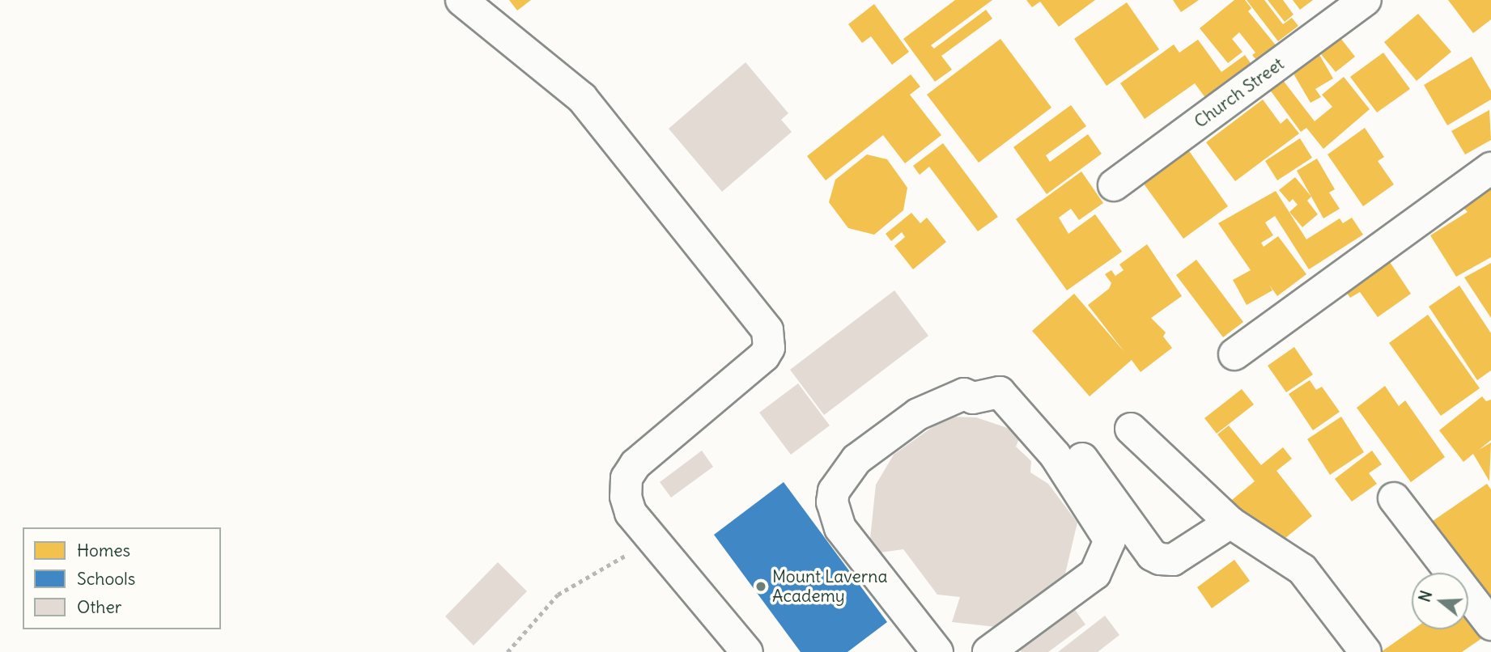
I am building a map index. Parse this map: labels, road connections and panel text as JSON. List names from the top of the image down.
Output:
{
  "streets": {
    "street": ["Church Street"]
  },
  "places": ["Mount Laverna Academy"],
  "legend": ["Homes", "Schools", "Other"],
  "north": "left"
}
